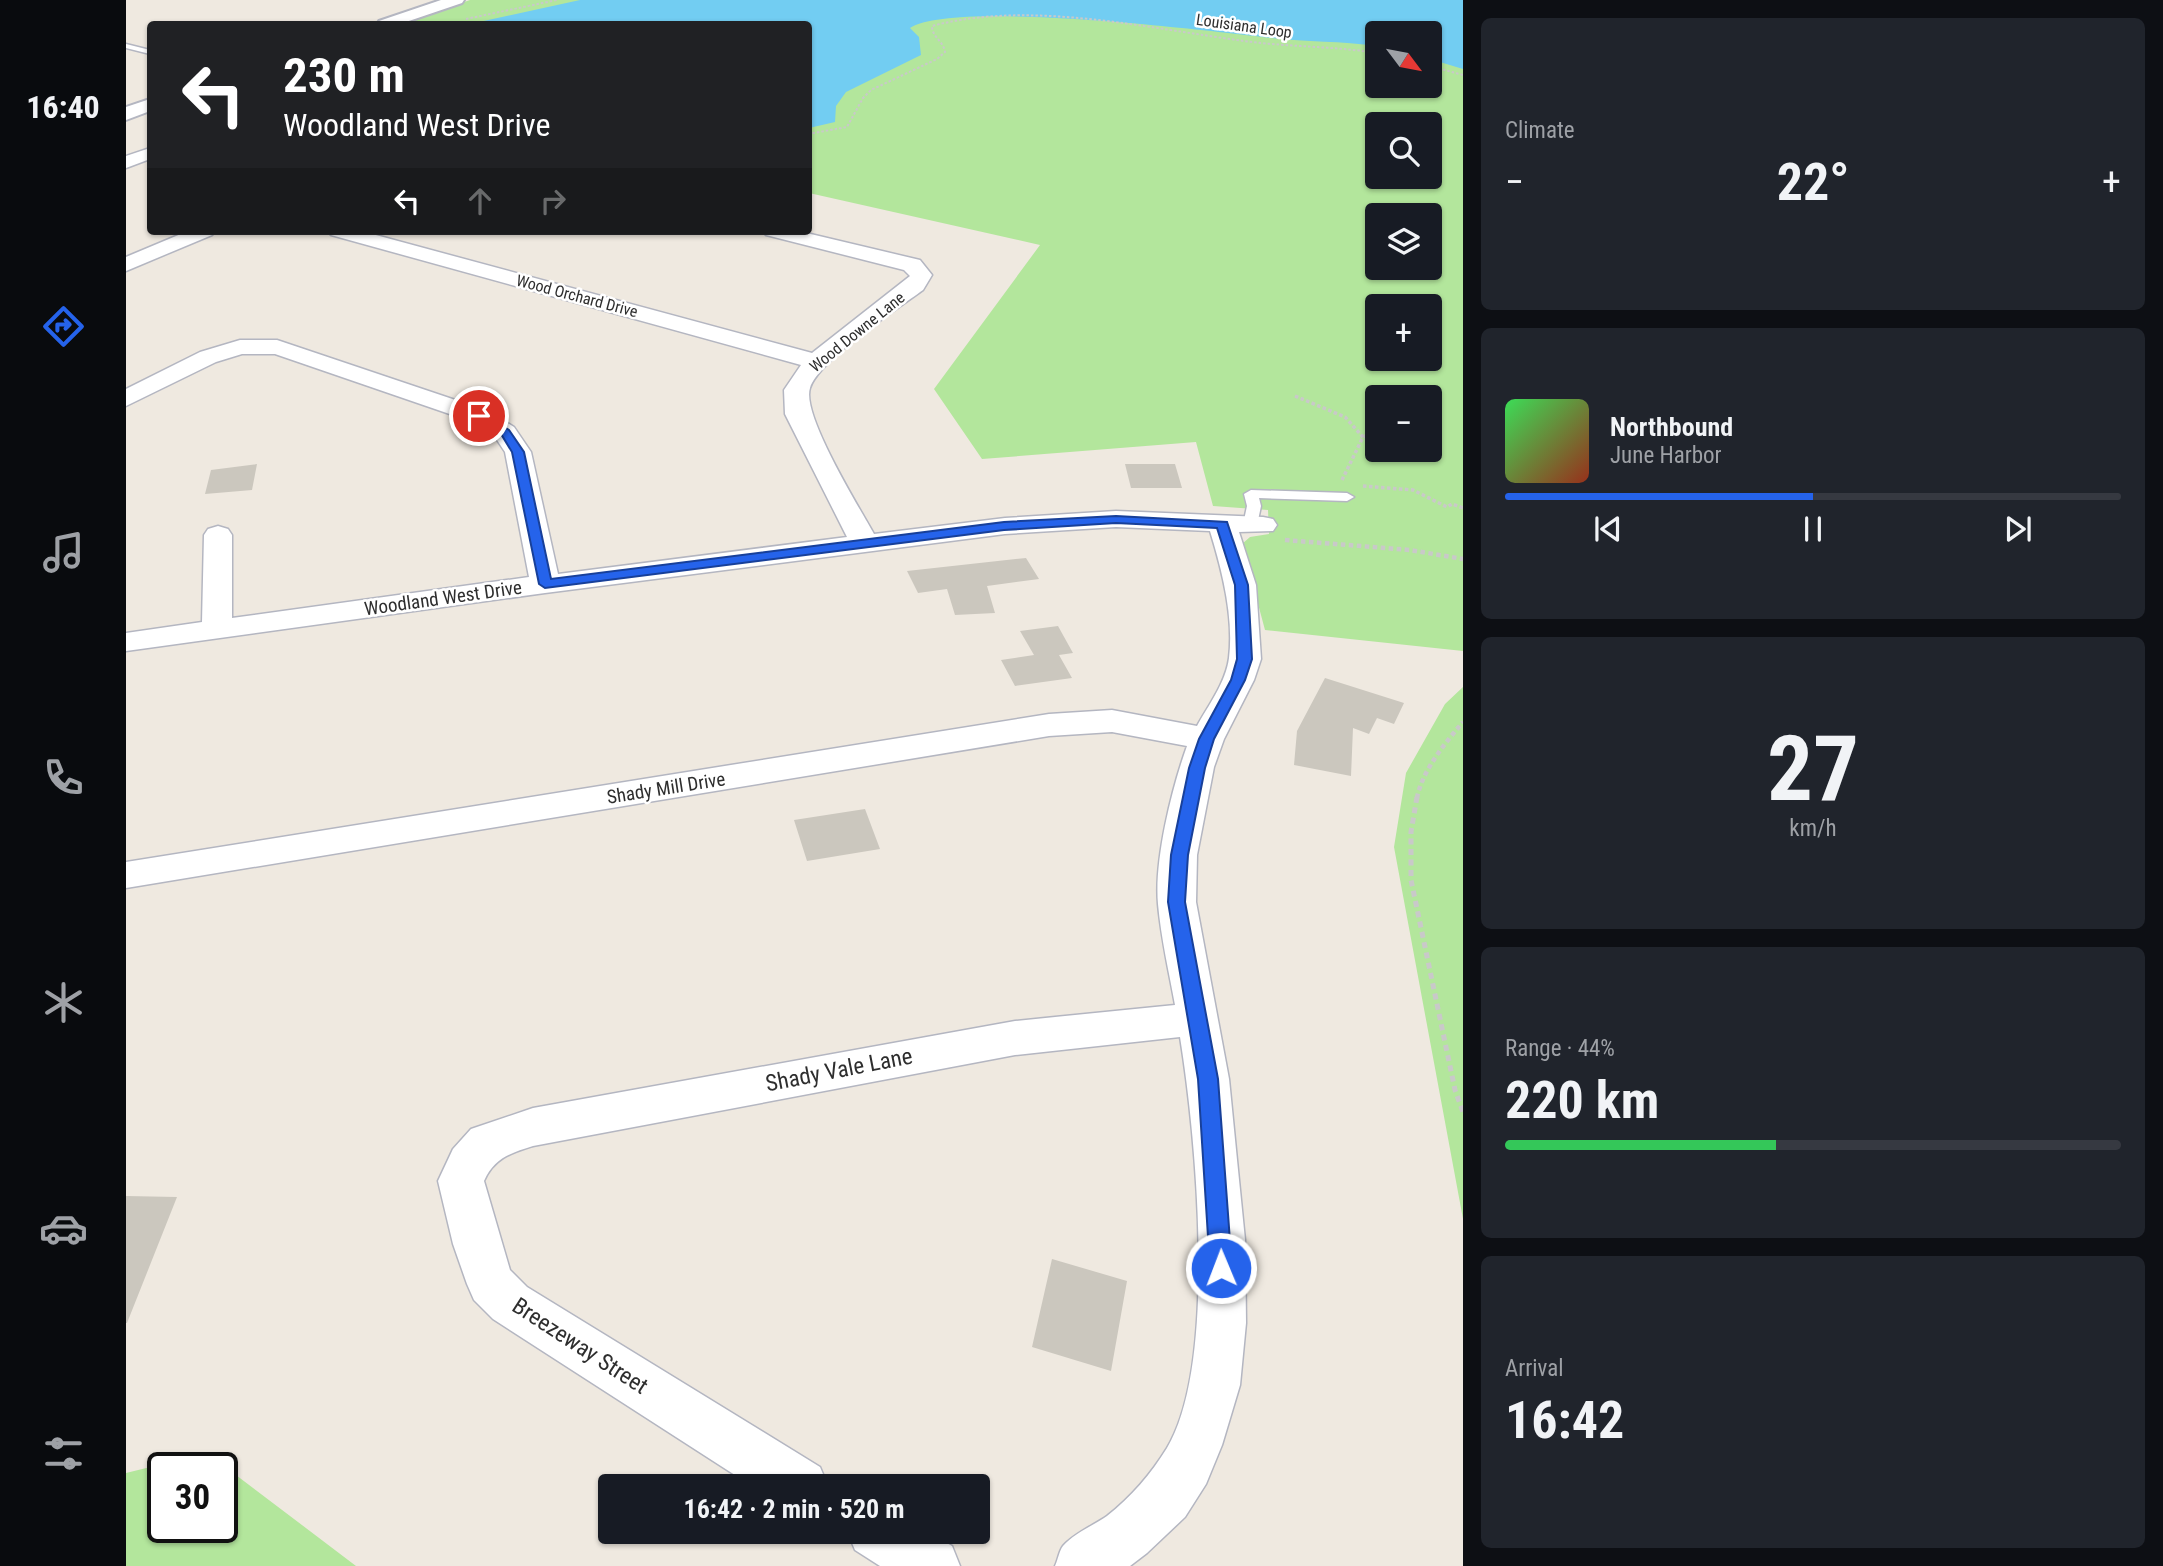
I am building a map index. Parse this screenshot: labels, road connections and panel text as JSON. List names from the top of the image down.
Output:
{
  "streets": {
    "street": [
      "Wood Orchard Drive",
      "Wood Downe Lane",
      "Woodland West Drive",
      "Shady Mill Drive",
      "Shady Vale Lane",
      "Breezeway Street"
    ],
    "path": ["Louisiana Loop"]
  },
  "crossings": [
    ["Wood Orchard Drive", "Wood Downe Lane"],
    ["Wood Downe Lane", "Woodland West Drive"],
    ["Shady Vale Lane", "Breezeway Street"]
  ],
  "north": "bottom right",
  "page": {
    "tabs": "16:40",
    "tile": [
      "Climate",
      ["27", "km/h"],
      ["Range · 44%", "220 km"],
      ["Arrival", "16:42"]
    ],
    "map_buttons": ["+", "−"],
    "turn": ["230 m", "Woodland West Drive"],
    "heat": ["−", "22°", "+"],
    "song": ["Northbound", "June Harbor"],
    "limit": "30",
    "trip": "16:42 · 2 min · 520 m"
  }
}
